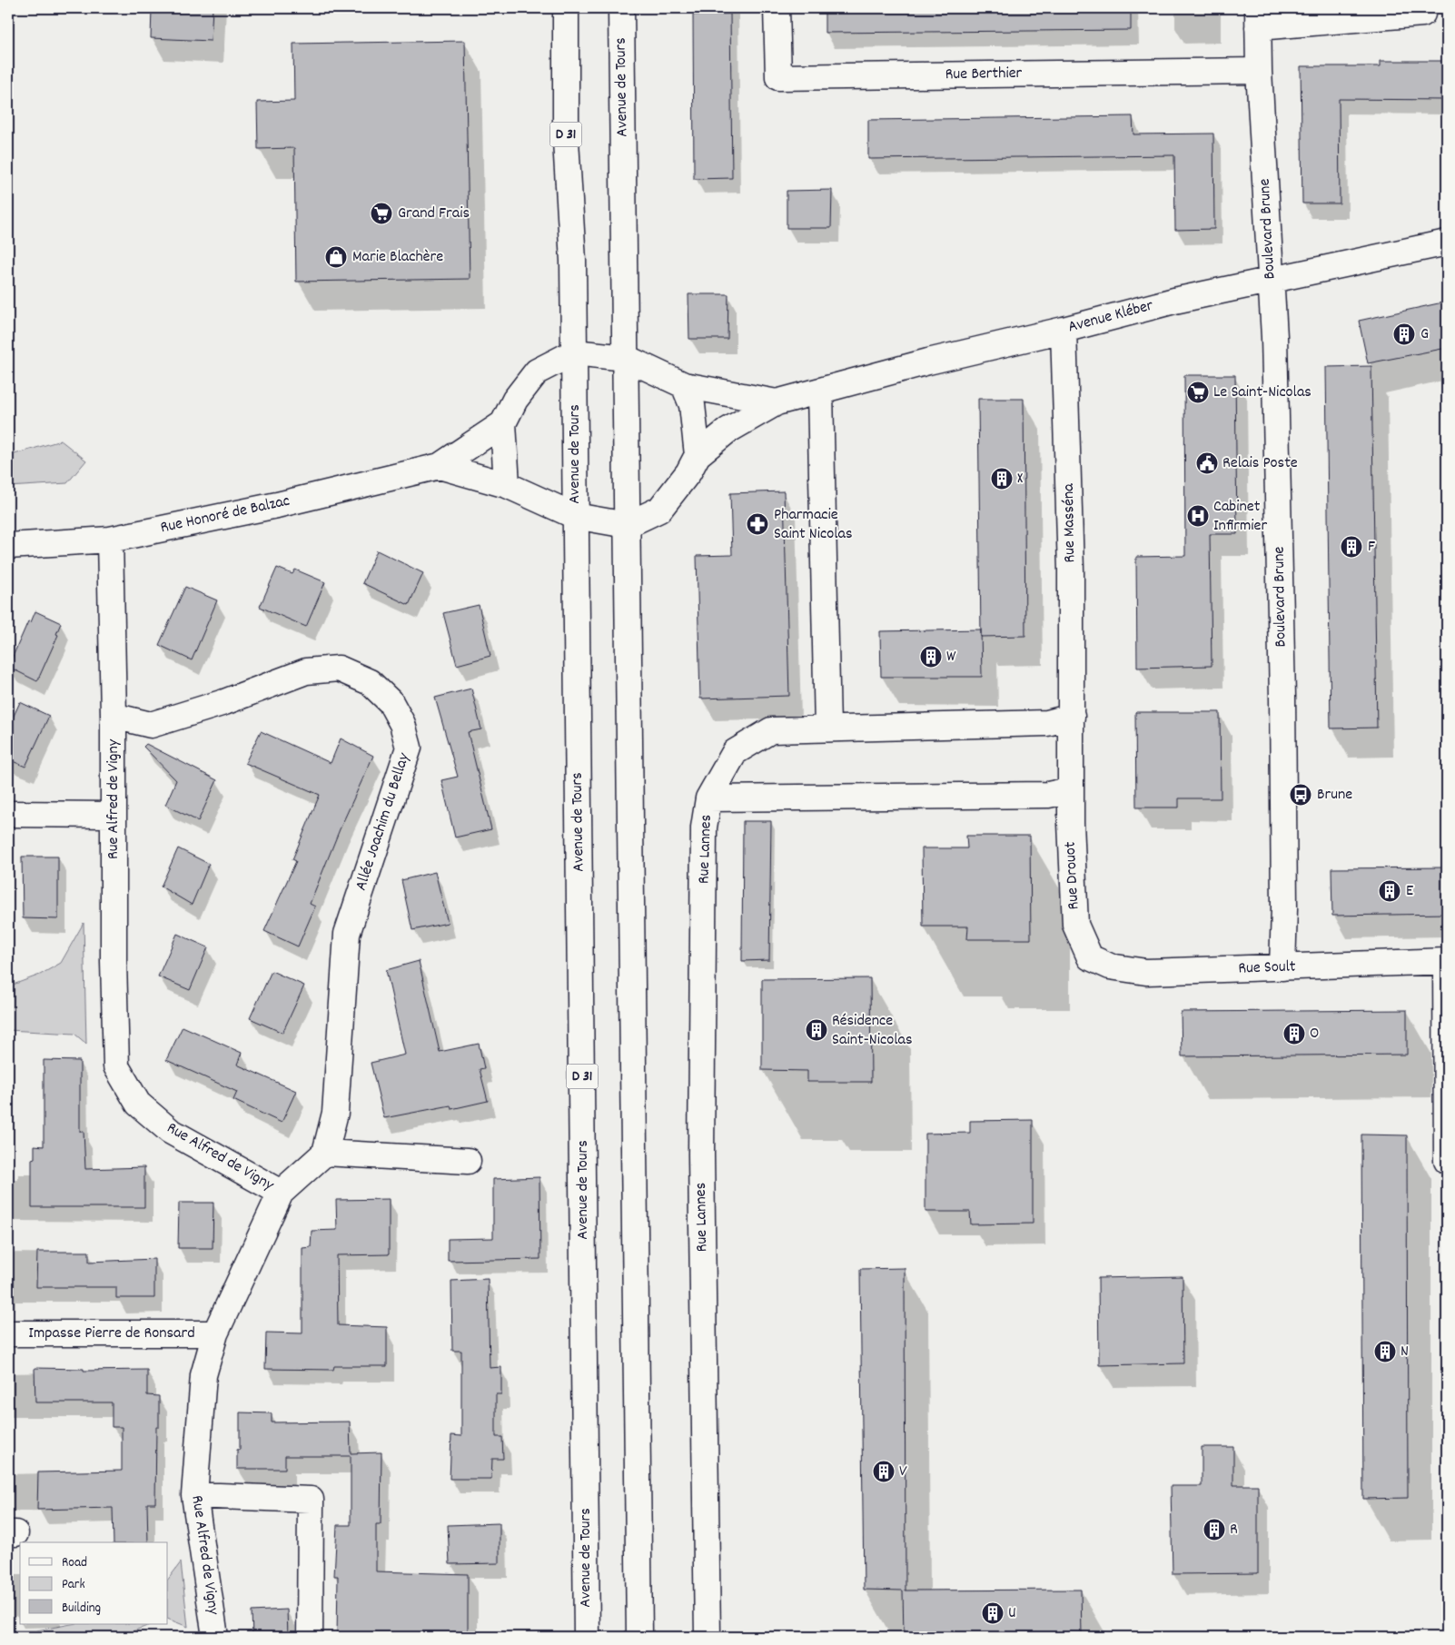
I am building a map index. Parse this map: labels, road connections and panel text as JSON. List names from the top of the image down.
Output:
{
  "streets": {
    "street": [
      "Rue Berthier",
      "Avenue de Tours",
      "D 31",
      "Boulevard Brune",
      "Avenue Kléber",
      "Rue Honoré de Balzac",
      "Rue Masséna",
      "Rue Alfred de Vigny",
      "Allée Joachim du Bellay",
      "Rue Lannes",
      "Rue Drouot",
      "Rue Soult",
      "Impasse Pierre de Ronsard"
    ]
  },
  "crossings": [
    ["Rue Berthier", "Boulevard Brune"],
    ["Boulevard Brune", "Avenue Kléber"],
    ["Boulevard Brune", "Rue Soult"],
    ["Avenue Kléber", "Rue Masséna"],
    ["Rue Honoré de Balzac", "Rue Alfred de Vigny"],
    ["Rue Masséna", "Rue Lannes"],
    ["Rue Masséna", "Rue Drouot"],
    ["Rue Alfred de Vigny", "Allée Joachim du Bellay"],
    ["Rue Alfred de Vigny", "Impasse Pierre de Ronsard"],
    ["Rue Lannes", "Rue Drouot"],
    ["Rue Drouot", "Rue Soult"]
  ],
  "places": {
    "supermarket": ["Grand Frais", "Le Saint-Nicolas"],
    "shop": ["Marie Blachère"],
    "building": [
      "G",
      "X",
      "F",
      "W",
      "E",
      "Résidence Saint-Nicolas",
      "O",
      "N",
      "V",
      "R",
      "U"
    ],
    "public building": ["Relais Poste"],
    "hospital": ["Cabinet Infirmier"],
    "pharmacy": ["Pharmacie Saint Nicolas"],
    "bus stop": ["Brune"]
  },
  "legend": ["Road", "Park", "Building"]
}
